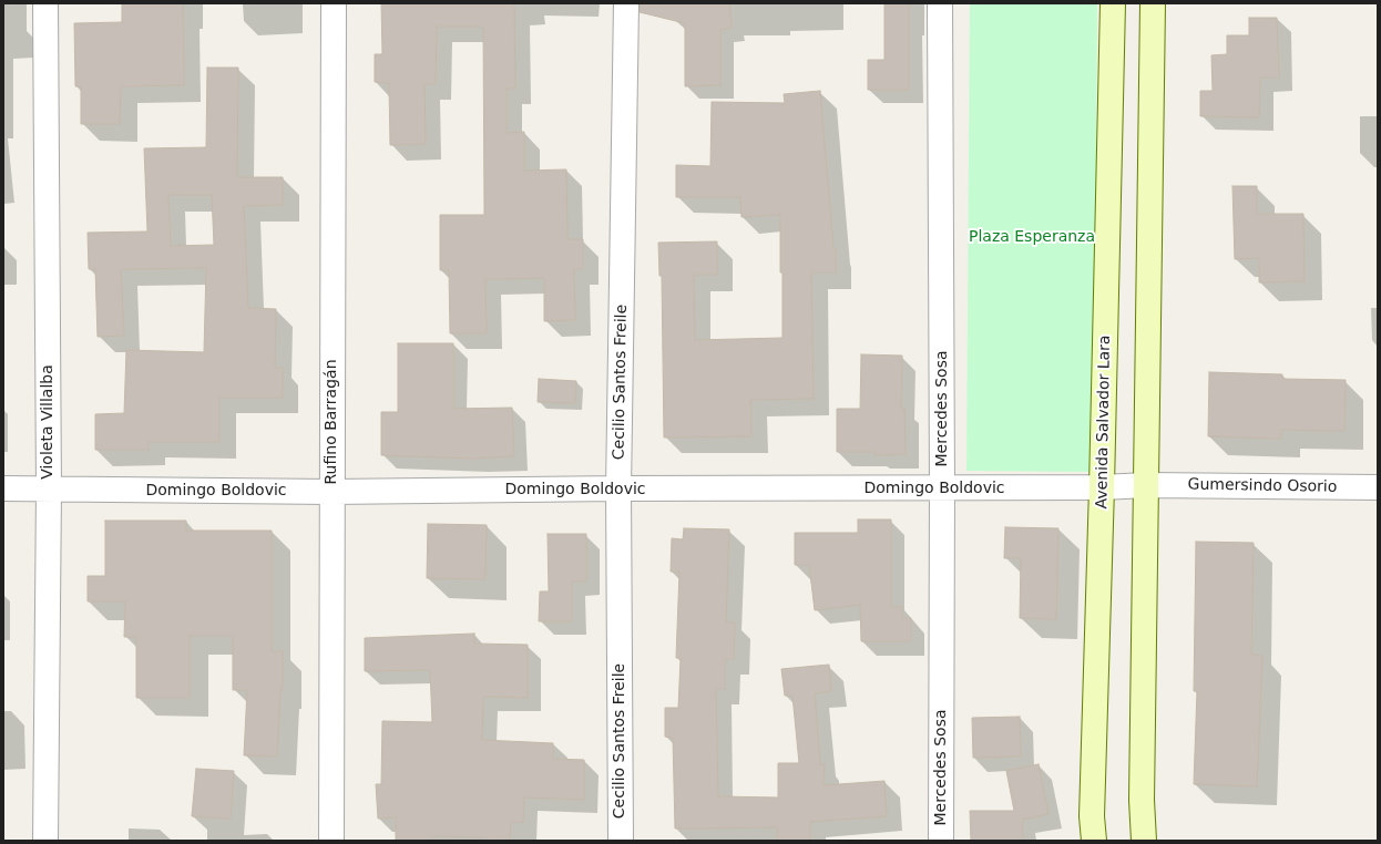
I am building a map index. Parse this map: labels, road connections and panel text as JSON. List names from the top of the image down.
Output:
{
  "streets": {
    "street": [
      "Cecilio Santos Freile",
      "Mercedes Sosa",
      "Violeta Villalba",
      "Rufino Barragán",
      "Avenida Salvador Lara",
      "Gumersindo Osorio",
      "Domingo Boldovic"
    ]
  },
  "crossings": [
    ["Cecilio Santos Freile", "Domingo Boldovic"],
    ["Mercedes Sosa", "Domingo Boldovic"],
    ["Violeta Villalba", "Domingo Boldovic"],
    ["Rufino Barragán", "Domingo Boldovic"],
    ["Avenida Salvador Lara", "Domingo Boldovic"],
    ["Gumersindo Osorio", "Domingo Boldovic"]
  ],
  "parks": ["Plaza Esperanza"]
}
